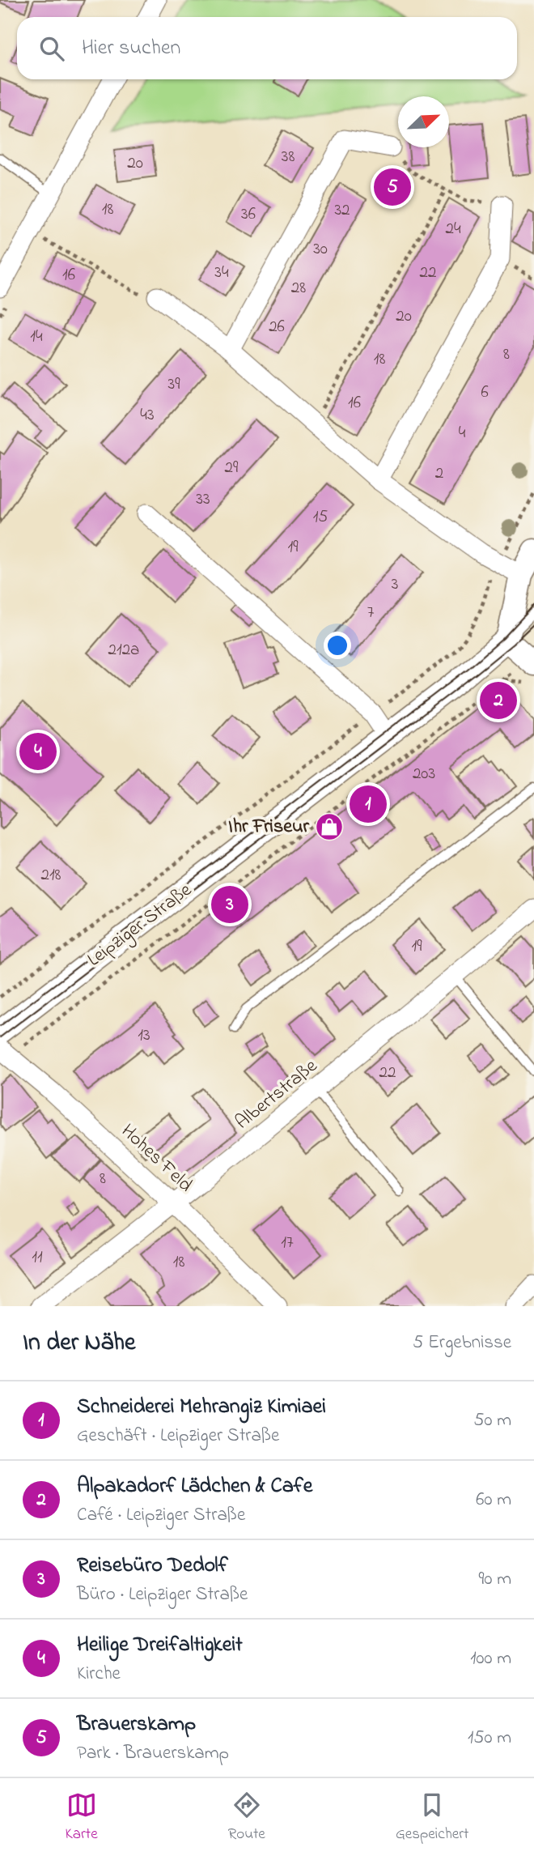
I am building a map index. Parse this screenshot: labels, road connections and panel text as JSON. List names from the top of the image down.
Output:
{
  "streets": {
    "street": ["Leipziger Straße", "Albertstraße", "Hohes Feld"]
  },
  "crossings": [
    ["Albertstraße", "Hohes Feld"]
  ],
  "places": {
    "shop": ["Ihr Friseur"]
  },
  "house_numbers": [
    "38",
    "20",
    "18",
    "32",
    "36",
    "24",
    "30",
    "34",
    "22",
    "16",
    "28",
    "20",
    "26",
    "14",
    "8",
    "18",
    "39",
    "6",
    "16",
    "43",
    "4",
    "29",
    "2",
    "33",
    "15",
    "19",
    "3",
    "7",
    "212a",
    "203",
    "218",
    "19",
    "13",
    "22",
    "8",
    "17",
    "11",
    "18"
  ],
  "north": "top right",
  "page": {
    "search": "Hier suchen",
    "pins": [
      "5",
      "2",
      "4",
      "1",
      "3"
    ],
    "heading": ["In der Nähe", "5 Ergebnisse"],
    "list": [
      {
        "mark": "1",
        "name": "Schneiderei Mehrangiz Kimiaei",
        "note": "Geschäft · Leipziger Straße",
        "value": "50 m"
      },
      {
        "mark": "2",
        "name": "Alpakadorf Lädchen & Cafe",
        "note": "Café · Leipziger Straße",
        "value": "60 m"
      },
      {
        "mark": "3",
        "name": "Reisebüro Dedolf",
        "note": "Büro · Leipziger Straße",
        "value": "90 m"
      },
      {
        "mark": "4",
        "name": "Heilige Dreifaltigkeit",
        "note": "Kirche",
        "value": "100 m"
      },
      {
        "mark": "5",
        "name": "Brauerskamp",
        "note": "Park · Brauerskamp",
        "value": "150 m"
      }
    ],
    "nav": ["Karte", "Route", "Gespeichert"]
  }
}
